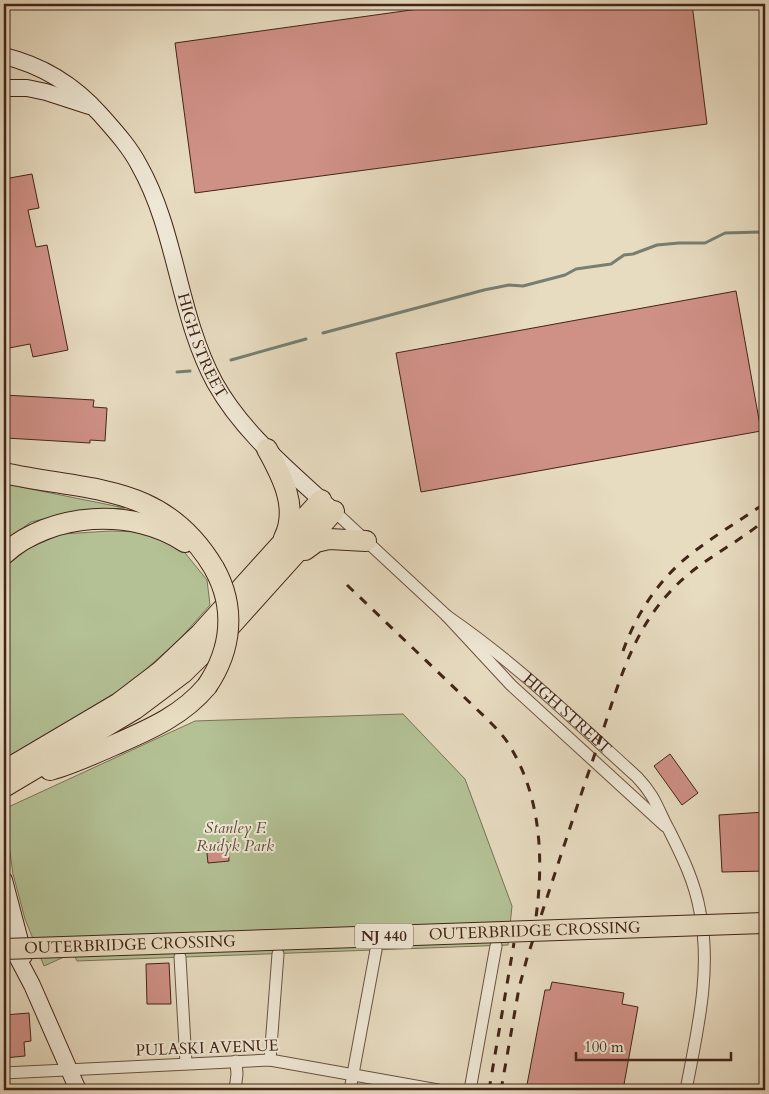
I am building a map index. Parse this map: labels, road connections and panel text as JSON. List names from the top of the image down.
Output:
{
  "streets": {
    "highway": ["OUTERBRIDGE CROSSING", "NJ 440"],
    "street": ["HIGH STREET", "PULASKI AVENUE"]
  },
  "parks": ["Stanley F. Rudyk Park"],
  "scale_bar": "100 m"
}
